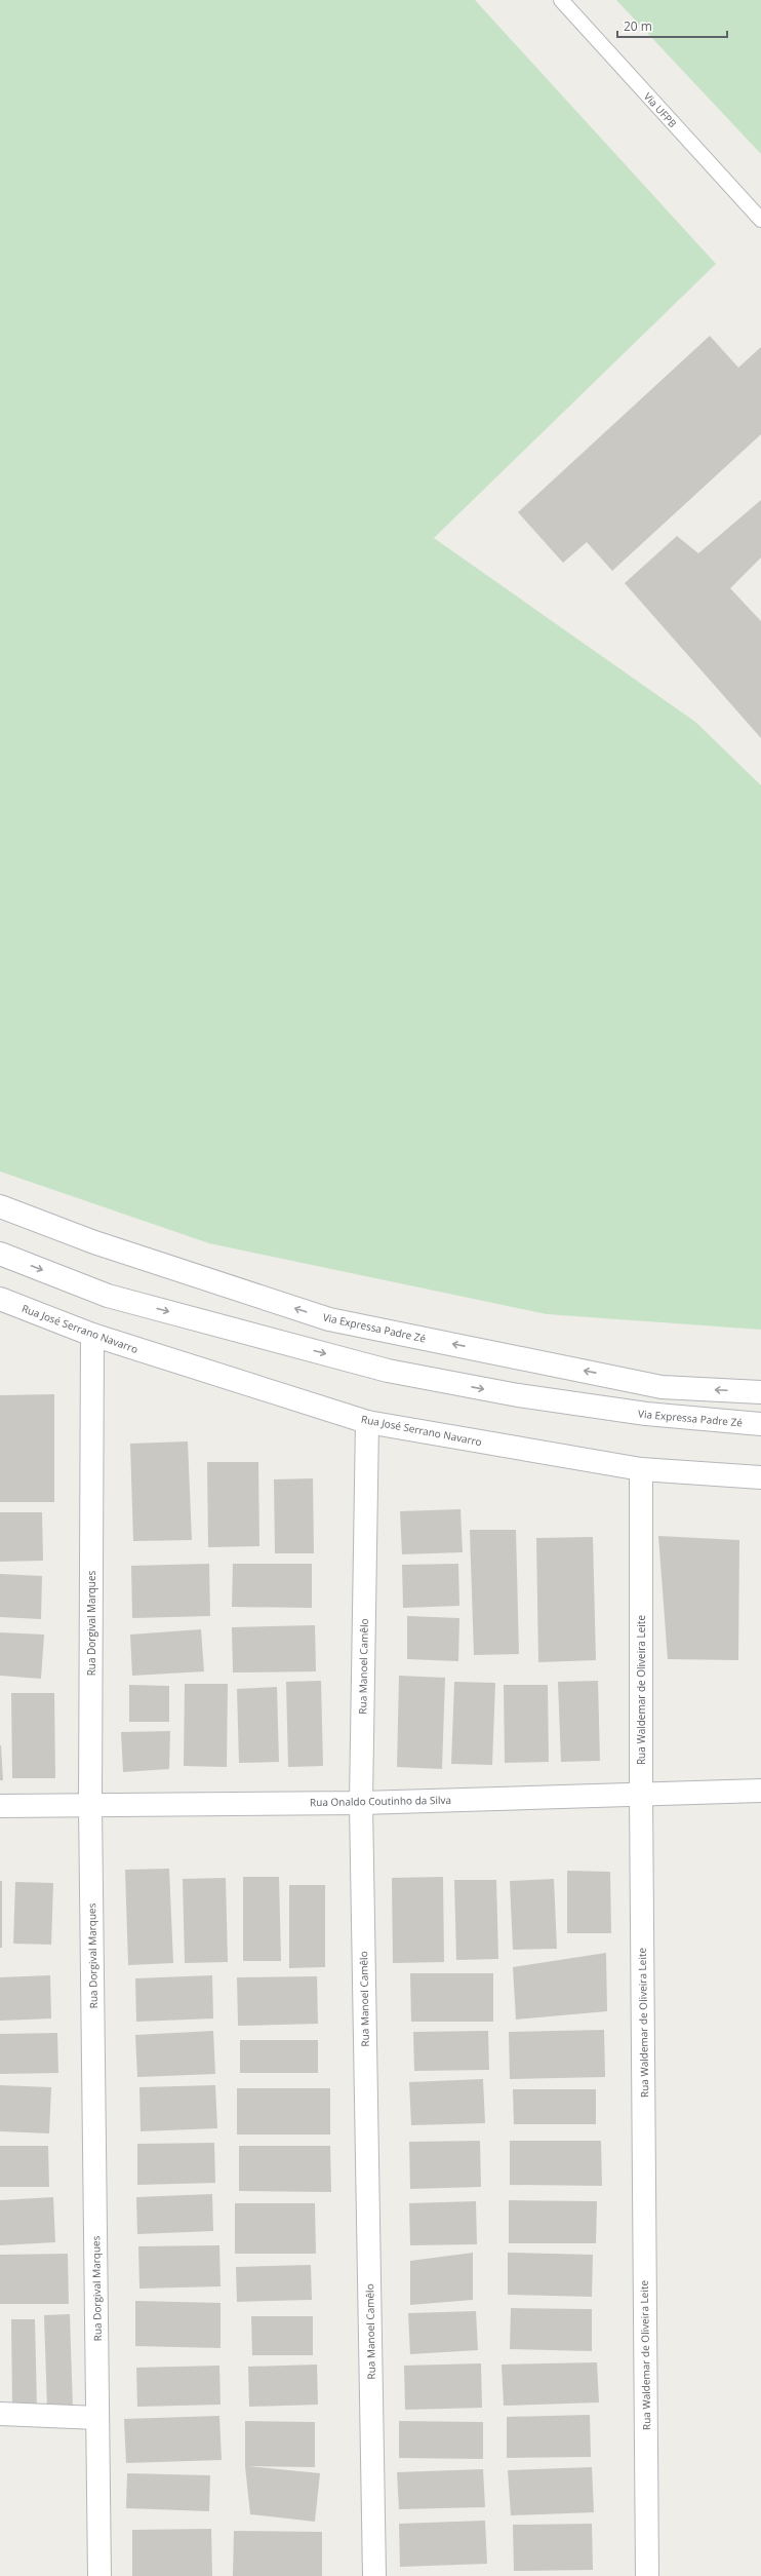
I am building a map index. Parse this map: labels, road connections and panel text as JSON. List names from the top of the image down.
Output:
{
  "streets": {
    "street": [
      "Via Expressa Padre Zé",
      "Rua José Serrano Navarro",
      "Rua Dorgival Marques",
      "Rua Manoel Camêlo",
      "Rua Waldemar de Oliveira Leite",
      "Rua Onaldo Coutinho da Silva"
    ],
    "lane": ["Via UFPB"]
  },
  "crossings": [
    ["Rua José Serrano Navarro", "Rua Dorgival Marques"],
    ["Rua José Serrano Navarro", "Rua Manoel Camêlo"],
    ["Rua José Serrano Navarro", "Rua Waldemar de Oliveira Leite"],
    ["Rua Dorgival Marques", "Rua Onaldo Coutinho da Silva"],
    ["Rua Manoel Camêlo", "Rua Onaldo Coutinho da Silva"],
    ["Rua Waldemar de Oliveira Leite", "Rua Onaldo Coutinho da Silva"]
  ],
  "scale_bar": "20 m"
}
